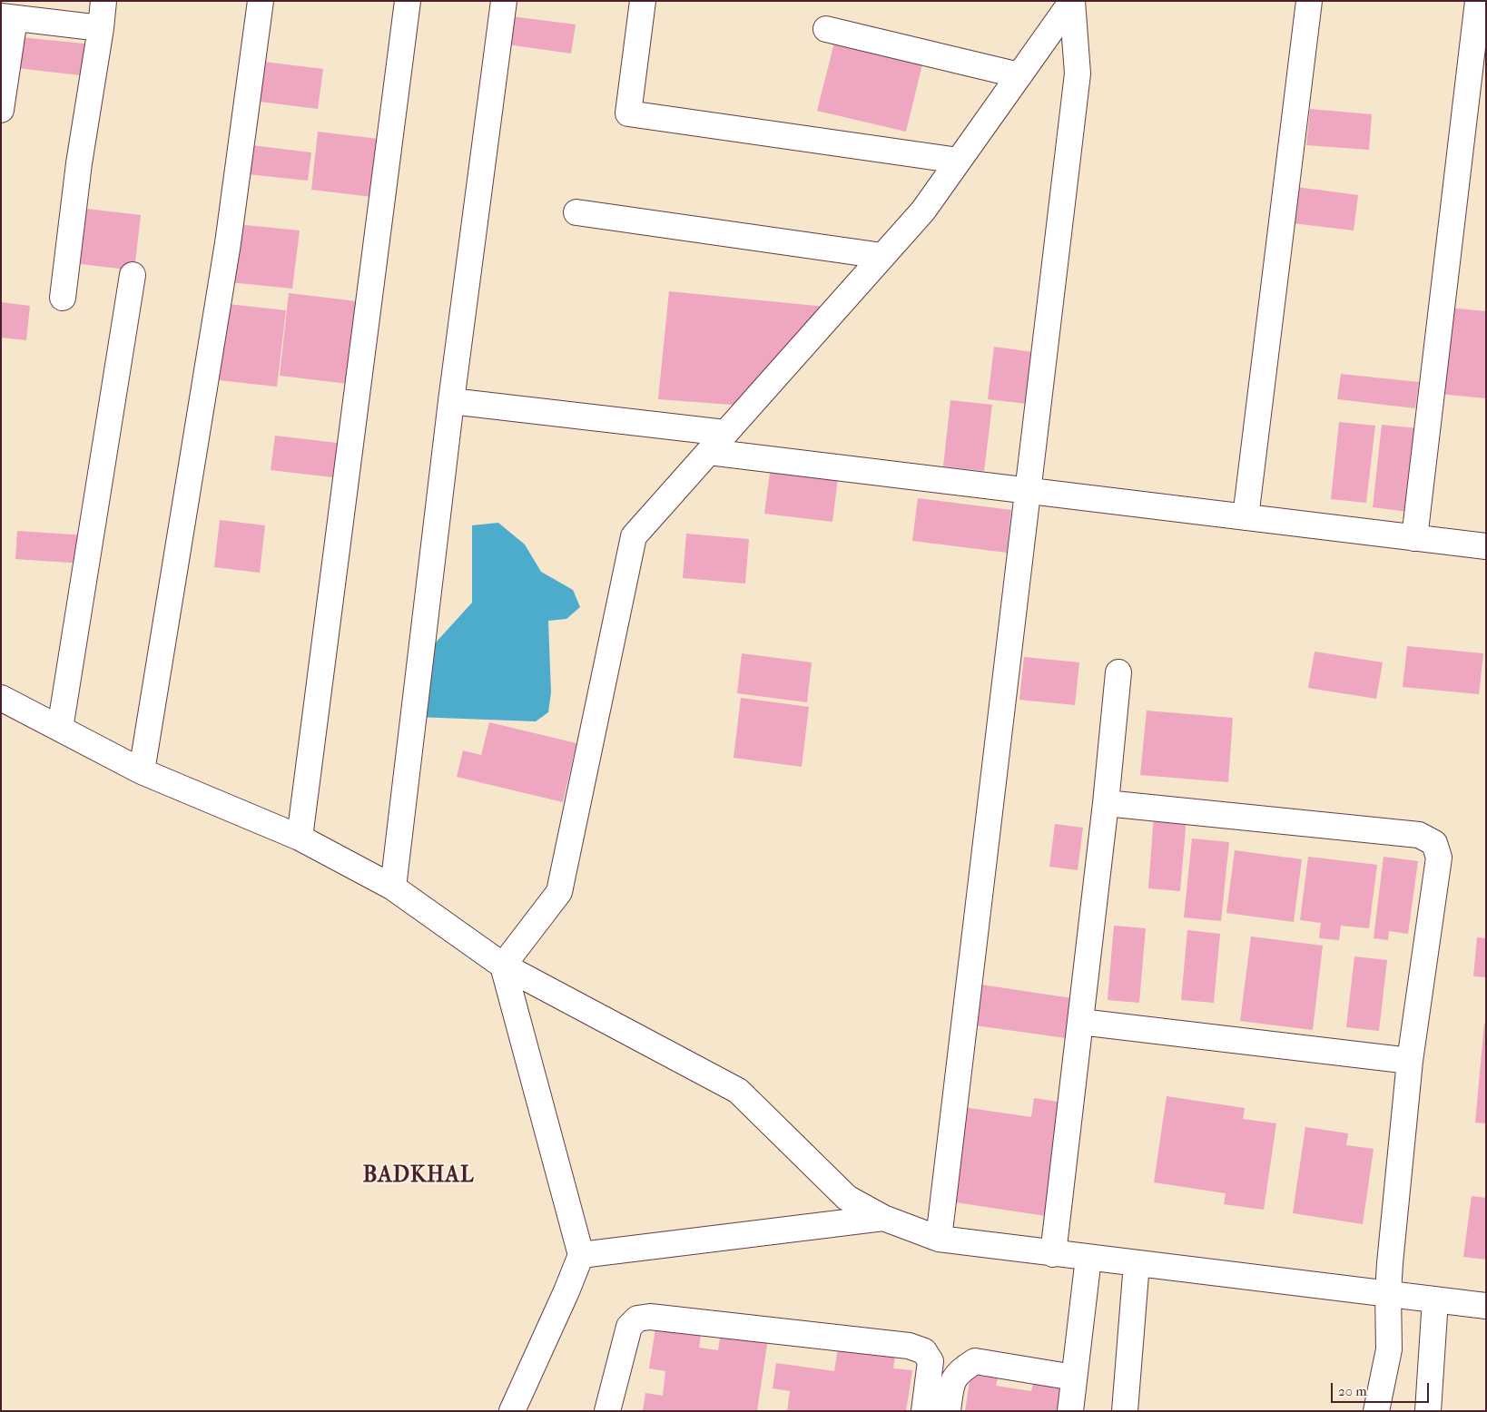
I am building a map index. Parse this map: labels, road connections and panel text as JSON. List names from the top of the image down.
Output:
{
  "districts": ["BADKHAL"],
  "scale_bar": "20 m"
}
